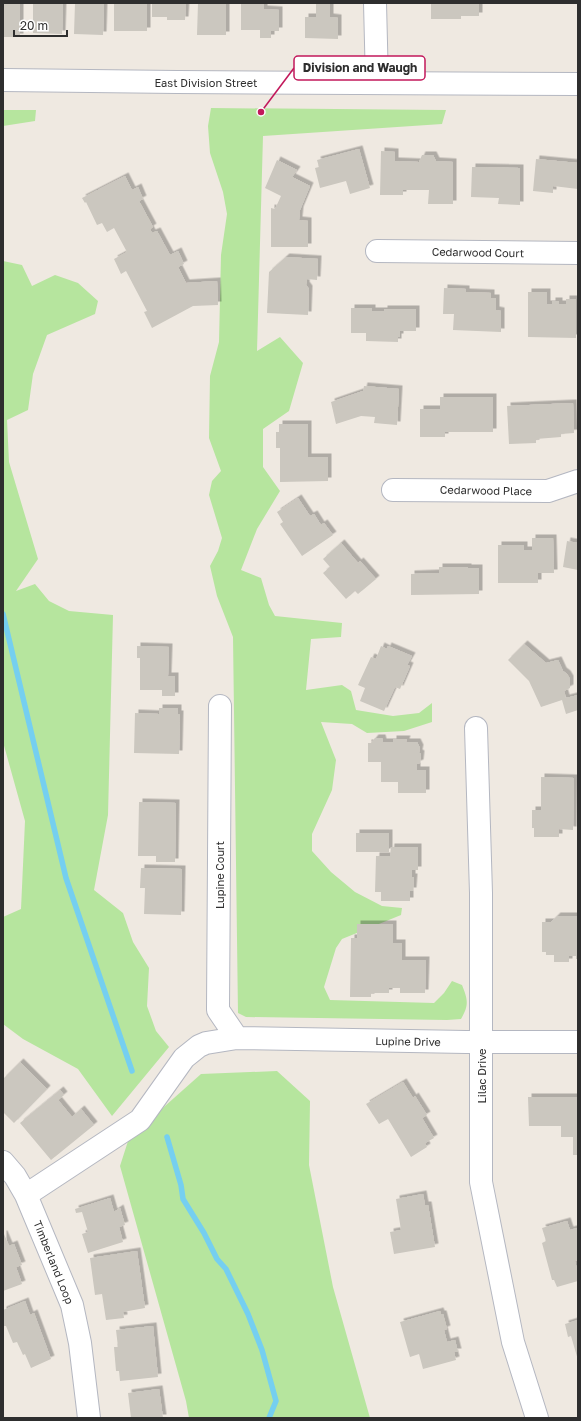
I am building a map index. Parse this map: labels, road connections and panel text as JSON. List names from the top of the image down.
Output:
{
  "streets": {
    "street": [
      "East Division Street",
      "Cedarwood Court",
      "Cedarwood Place",
      "Lupine Court",
      "Lupine Drive",
      "Lilac Drive",
      "Timberland Loop"
    ]
  },
  "crossings": [
    ["Lupine Court", "Lupine Drive"],
    ["Lupine Drive", "Lilac Drive"],
    ["Lupine Drive", "Timberland Loop"]
  ],
  "places": ["Division and Waugh"],
  "scale_bar": "20 m"
}
